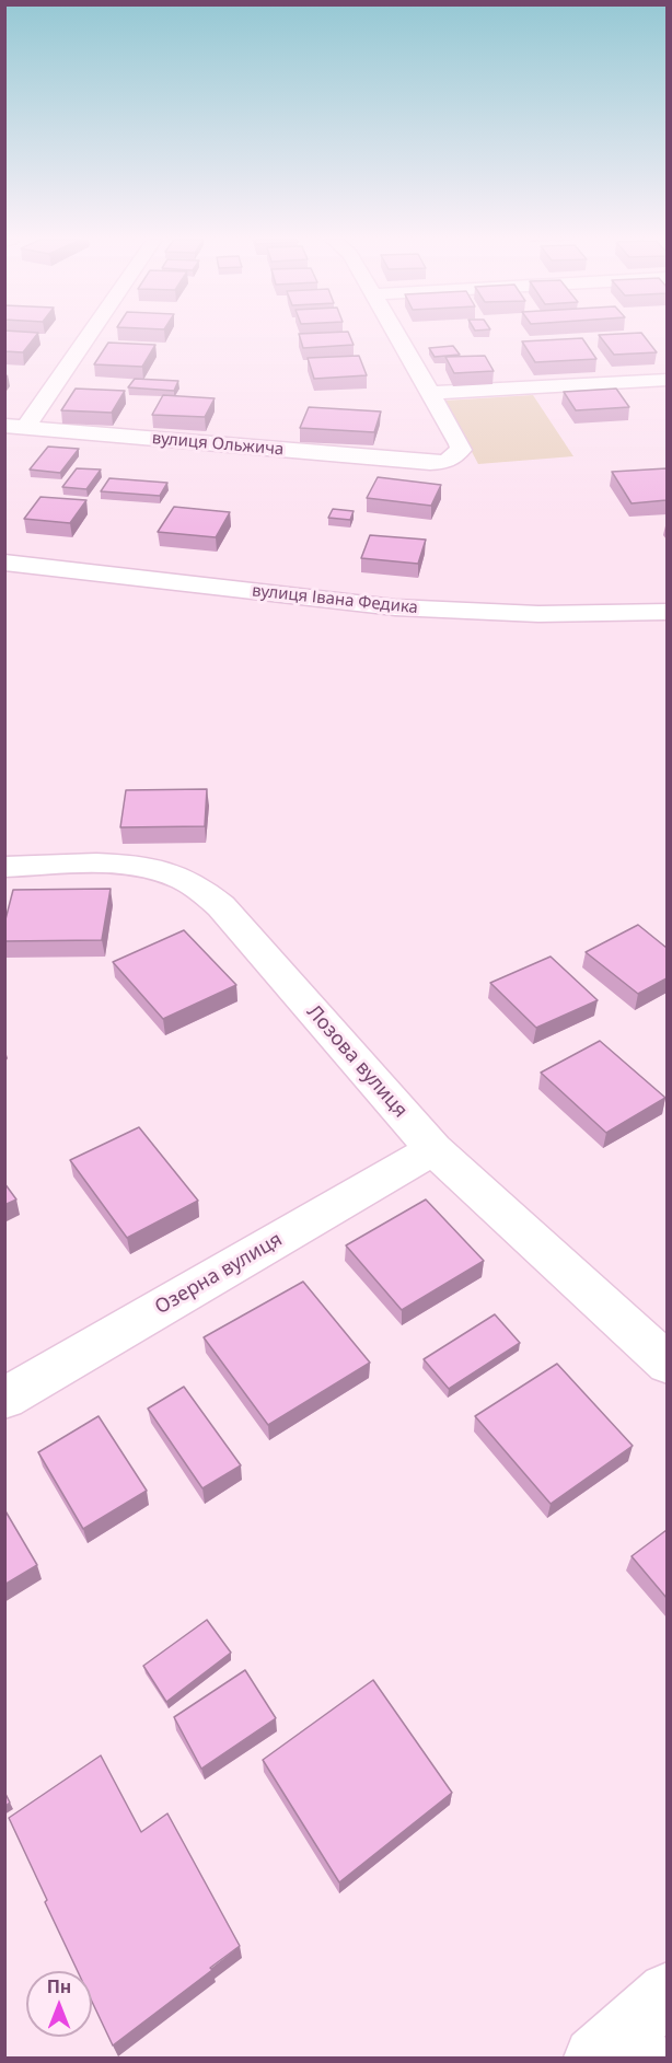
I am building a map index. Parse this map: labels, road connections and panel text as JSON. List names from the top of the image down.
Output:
{
  "streets": {
    "street": [
      "вулиця Ольжича",
      "вулиця Івана Федика",
      "Лозова вулиця",
      "Озерна вулиця"
    ]
  },
  "crossings": [
    ["Лозова вулиця", "Озерна вулиця"]
  ],
  "north": "top"
}
